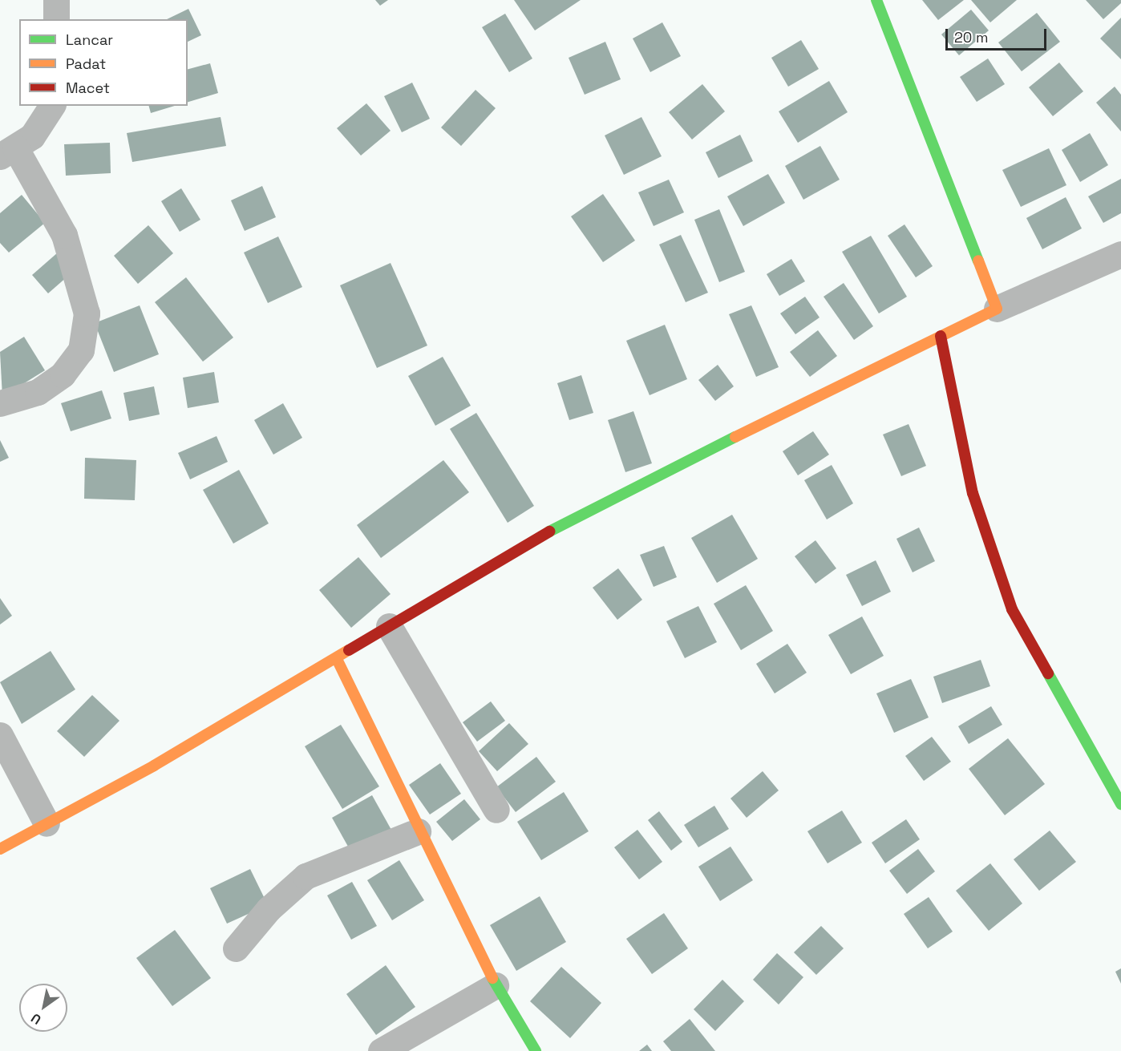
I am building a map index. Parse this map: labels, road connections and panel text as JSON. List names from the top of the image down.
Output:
{
  "legend": ["Lancar", "Padat", "Macet"],
  "scale_bar": "20 m",
  "north": "bottom left"
}
